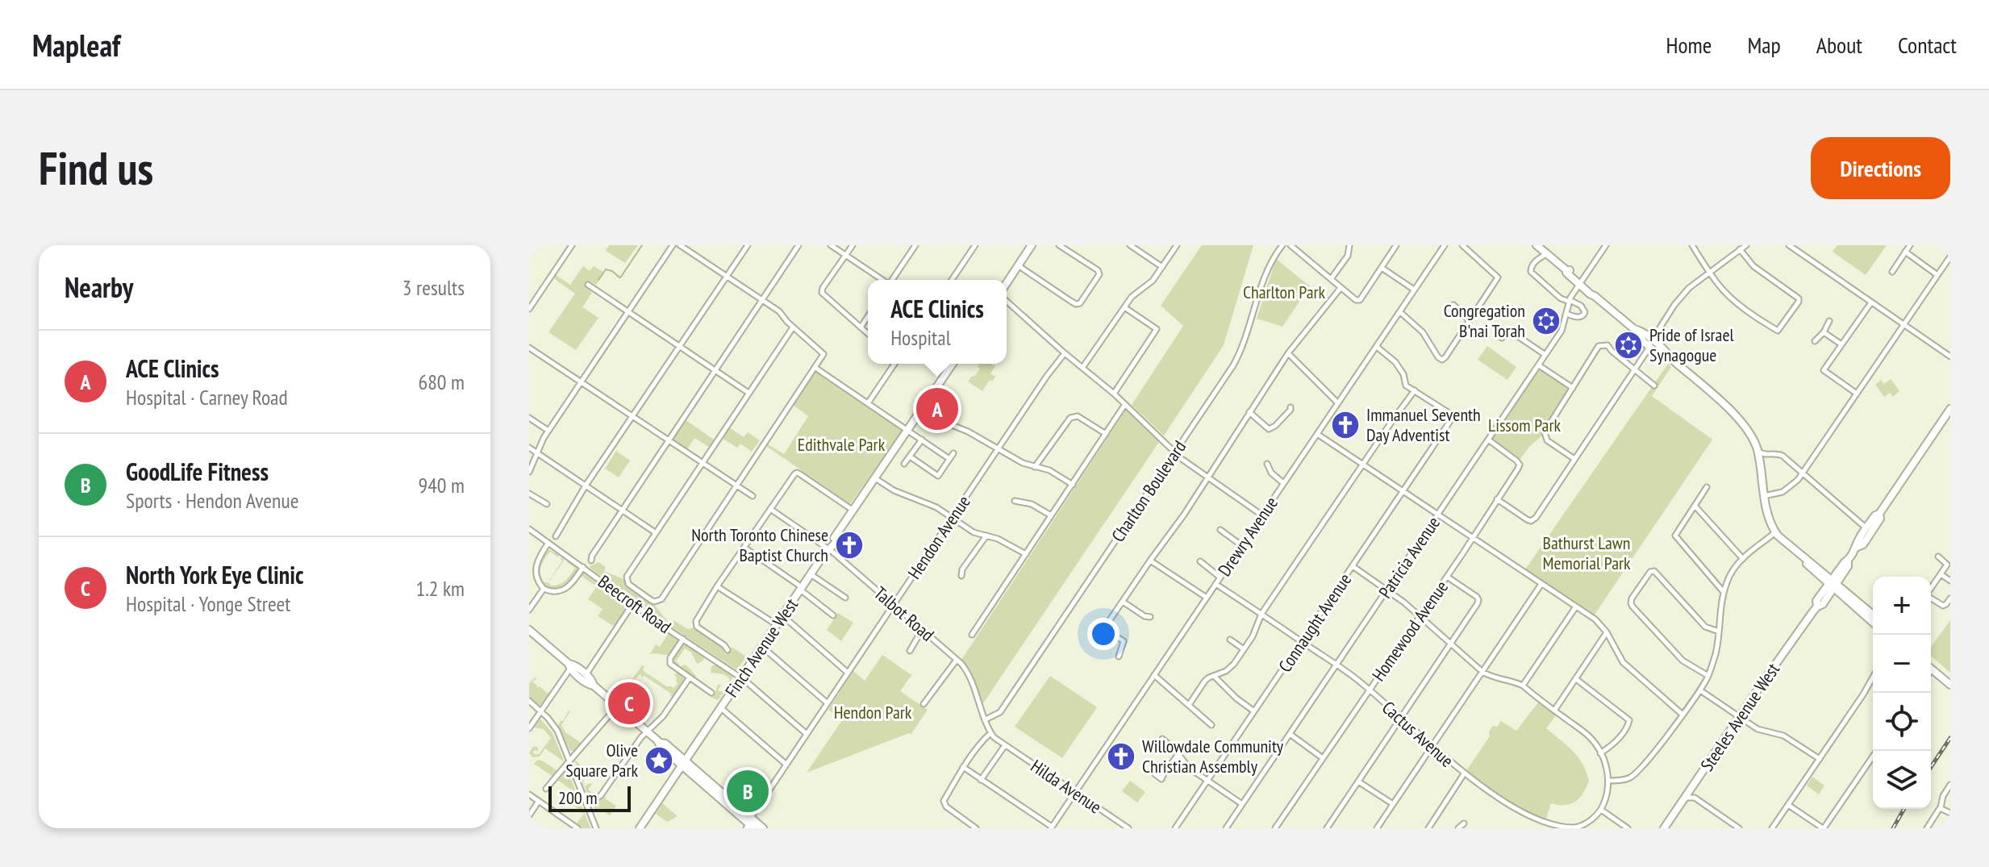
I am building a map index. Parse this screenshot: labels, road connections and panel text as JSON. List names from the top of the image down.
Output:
{
  "streets": {
    "main road": ["Finch Avenue West", "Steeles Avenue West"],
    "street": [
      "Charlton Boulevard",
      "Drewry Avenue",
      "Hendon Avenue",
      "Patricia Avenue",
      "Beecroft Road",
      "Talbot Road",
      "Connaught Avenue",
      "Homewood Avenue",
      "Cactus Avenue",
      "Hilda Avenue"
    ]
  },
  "crossings": [
    ["Charlton Boulevard", "Talbot Road"],
    ["Drewry Avenue", "Cactus Avenue"],
    ["Drewry Avenue", "Hilda Avenue"],
    ["Hendon Avenue", "Beecroft Road"],
    ["Hendon Avenue", "Talbot Road"],
    ["Patricia Avenue", "Homewood Avenue"],
    ["Patricia Avenue", "Cactus Avenue"],
    ["Beecroft Road", "Finch Avenue West"],
    ["Talbot Road", "Finch Avenue West"],
    ["Connaught Avenue", "Cactus Avenue"],
    ["Homewood Avenue", "Cactus Avenue"]
  ],
  "parks": [
    "Charlton Park",
    "Lissom Park",
    "Edithvale Park",
    "Bathurst Lawn Memorial Park",
    "Hendon Park"
  ],
  "places": {
    "synagogue": ["Congregation B'nai Torah", "Pride of Israel Synagogue"],
    "church": ["Immanuel Seventh Day Adventist", "North Toronto Chinese Baptist Church", "Willowdale Community Christian Assembly"],
    "place": ["Olive Square Park"]
  },
  "scale_bar": "200 m",
  "page": {
    "header": "Mapleaf",
    "nav": [
      "Home",
      "Map",
      "About",
      "Contact"
    ],
    "buttons": "Directions",
    "title": "Find us",
    "heading": ["Nearby", "3 results"],
    "popup": ["ACE Clinics", "Hospital"],
    "list": [
      {
        "mark": "A",
        "name": "ACE Clinics",
        "note": "Hospital · Carney Road",
        "value": "680 m"
      },
      {
        "mark": "B",
        "name": "GoodLife Fitness",
        "note": "Sports · Hendon Avenue",
        "value": "940 m"
      },
      {
        "mark": "C",
        "name": "North York Eye Clinic",
        "note": "Hospital · Yonge Street",
        "value": "1.2 km"
      }
    ],
    "pins": ["A", "C", "B"],
    "map_buttons": ["+", "−"],
    "scale": "200 m"
  }
}
